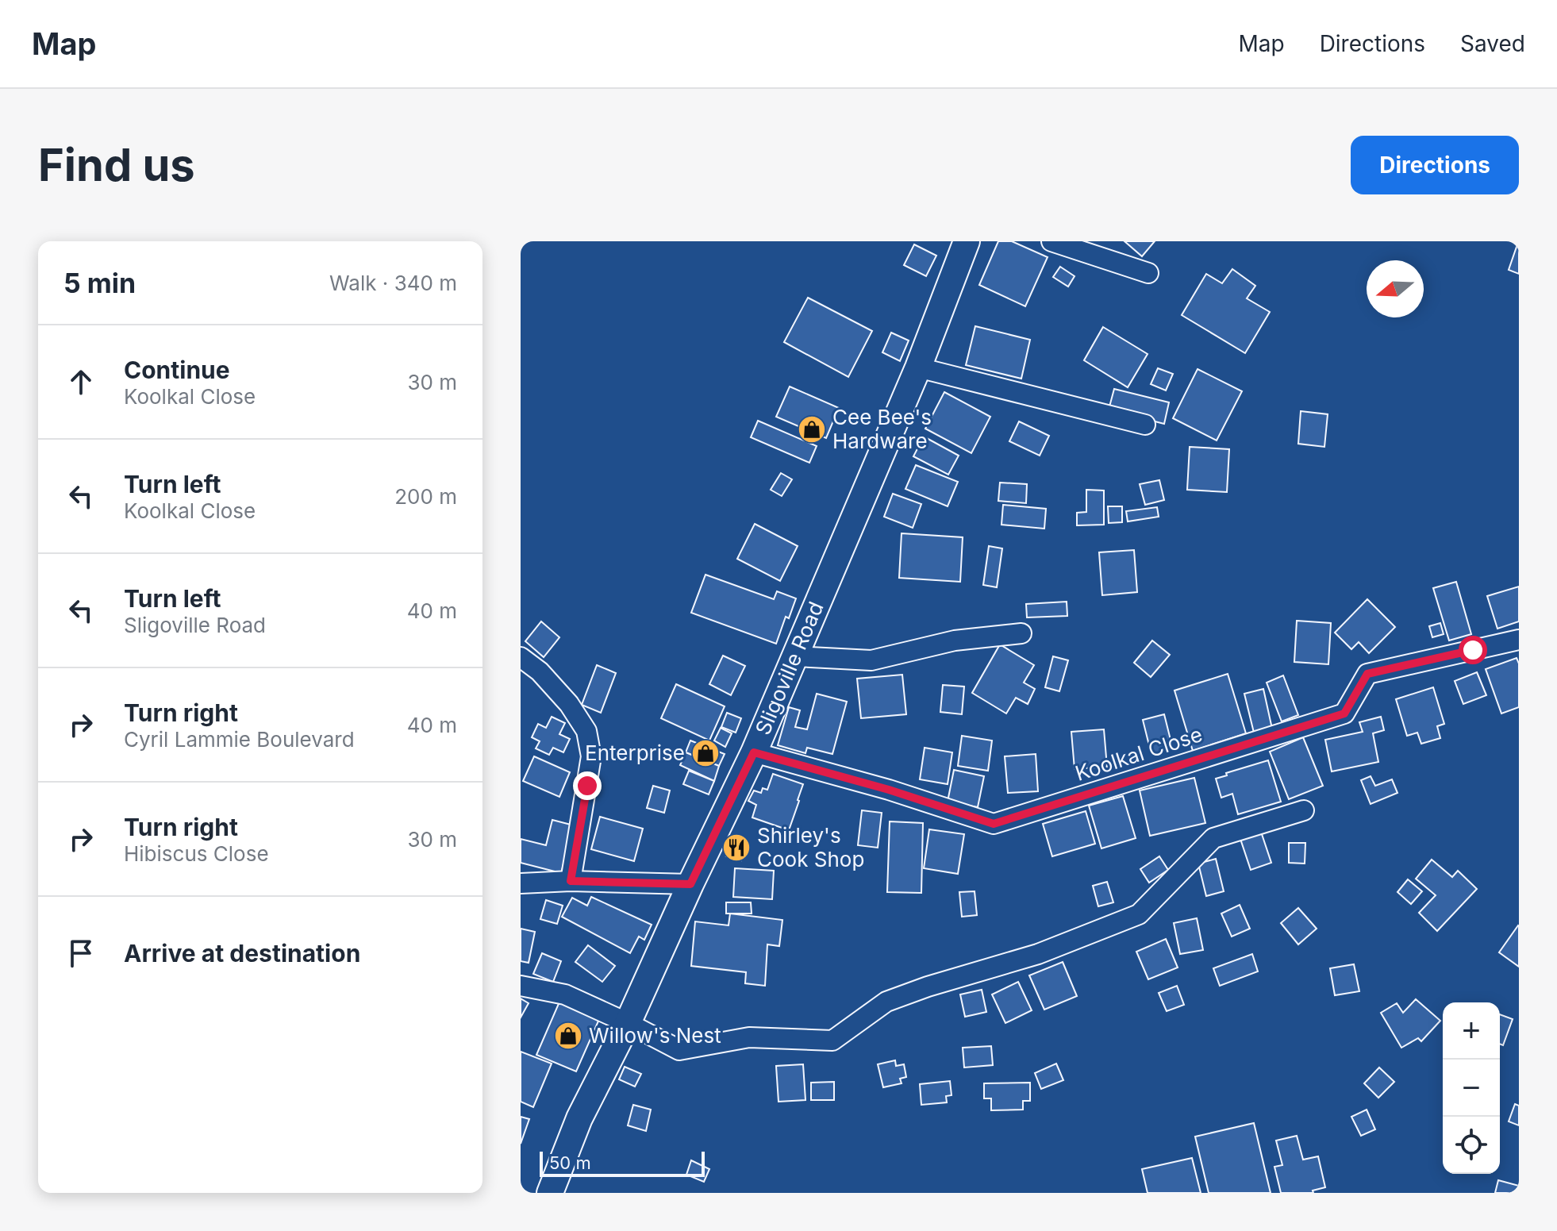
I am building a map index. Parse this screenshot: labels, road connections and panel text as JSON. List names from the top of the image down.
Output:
{
  "streets": {
    "street": ["Sligoville Road", "Koolkal Close"]
  },
  "crossings": [
    ["Sligoville Road", "Koolkal Close"]
  ],
  "places": {
    "shop": ["Cee Bee's Hardware", "Enterprise", "Willow's Nest"],
    "restaurant": ["Shirley's Cook Shop"]
  },
  "scale_bar": "50 m",
  "north": "left",
  "page": {
    "header": "Map",
    "nav": ["Map", "Directions", "Saved"],
    "buttons": "Directions",
    "title": "Find us",
    "heading": ["5 min", "Walk · 340 m"],
    "list": [
      ["Continue", "Koolkal Close", "30 m"],
      ["Turn left", "Koolkal Close", "200 m"],
      ["Turn left", "Sligoville Road", "40 m"],
      ["Turn right", "Cyril Lammie Boulevard", "40 m"],
      ["Turn right", "Hibiscus Close", "30 m"],
      "Arrive at destination"
    ],
    "map_buttons": ["+", "−"],
    "scale": "50 m"
  }
}
